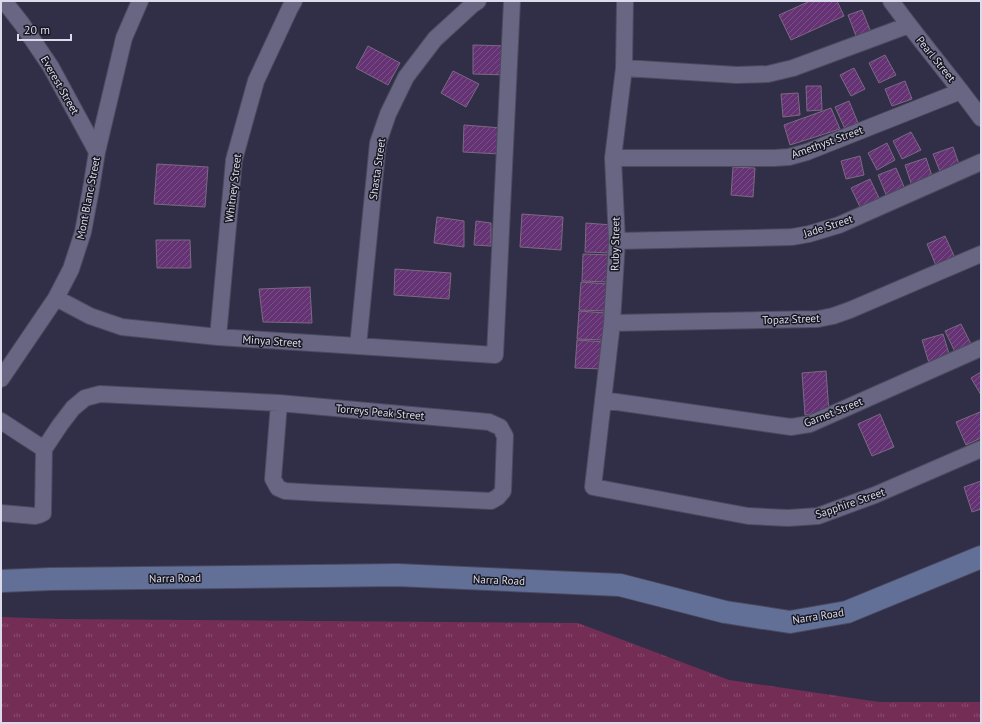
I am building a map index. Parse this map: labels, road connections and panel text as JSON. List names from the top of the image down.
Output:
{
  "streets": {
    "street": [
      "Pearl Street",
      "Everest Street",
      "Amethyst Street",
      "Shasta Street",
      "Whitney Street",
      "Mont Blanc Street",
      "Jade Street",
      "Ruby Street",
      "Topaz Street",
      "Minya Street",
      "Torreys Peak Street",
      "Garnet Street",
      "Sapphire Street",
      "Narra Road"
    ]
  },
  "crossings": [
    ["Pearl Street", "Amethyst Street"],
    ["Everest Street", "Mont Blanc Street"],
    ["Amethyst Street", "Ruby Street"],
    ["Shasta Street", "Minya Street"],
    ["Whitney Street", "Minya Street"],
    ["Mont Blanc Street", "Minya Street"],
    ["Jade Street", "Ruby Street"],
    ["Ruby Street", "Topaz Street"],
    ["Ruby Street", "Garnet Street"],
    ["Ruby Street", "Sapphire Street"]
  ],
  "scale_bar": "20 m"
}
